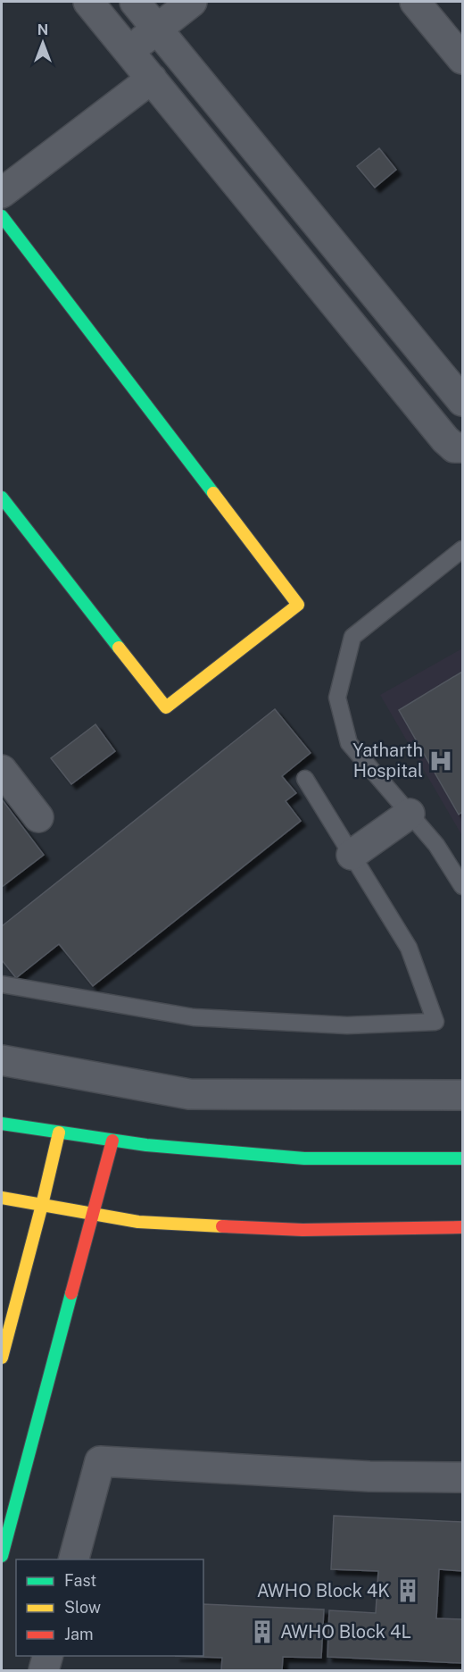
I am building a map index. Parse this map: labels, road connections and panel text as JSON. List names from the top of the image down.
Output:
{
  "places": {
    "hospital": ["Yatharth Hospital"],
    "building": ["AWHO Block 4K", "AWHO Block 4L"]
  },
  "legend": ["Fast", "Slow", "Jam"],
  "north": "top"
}
